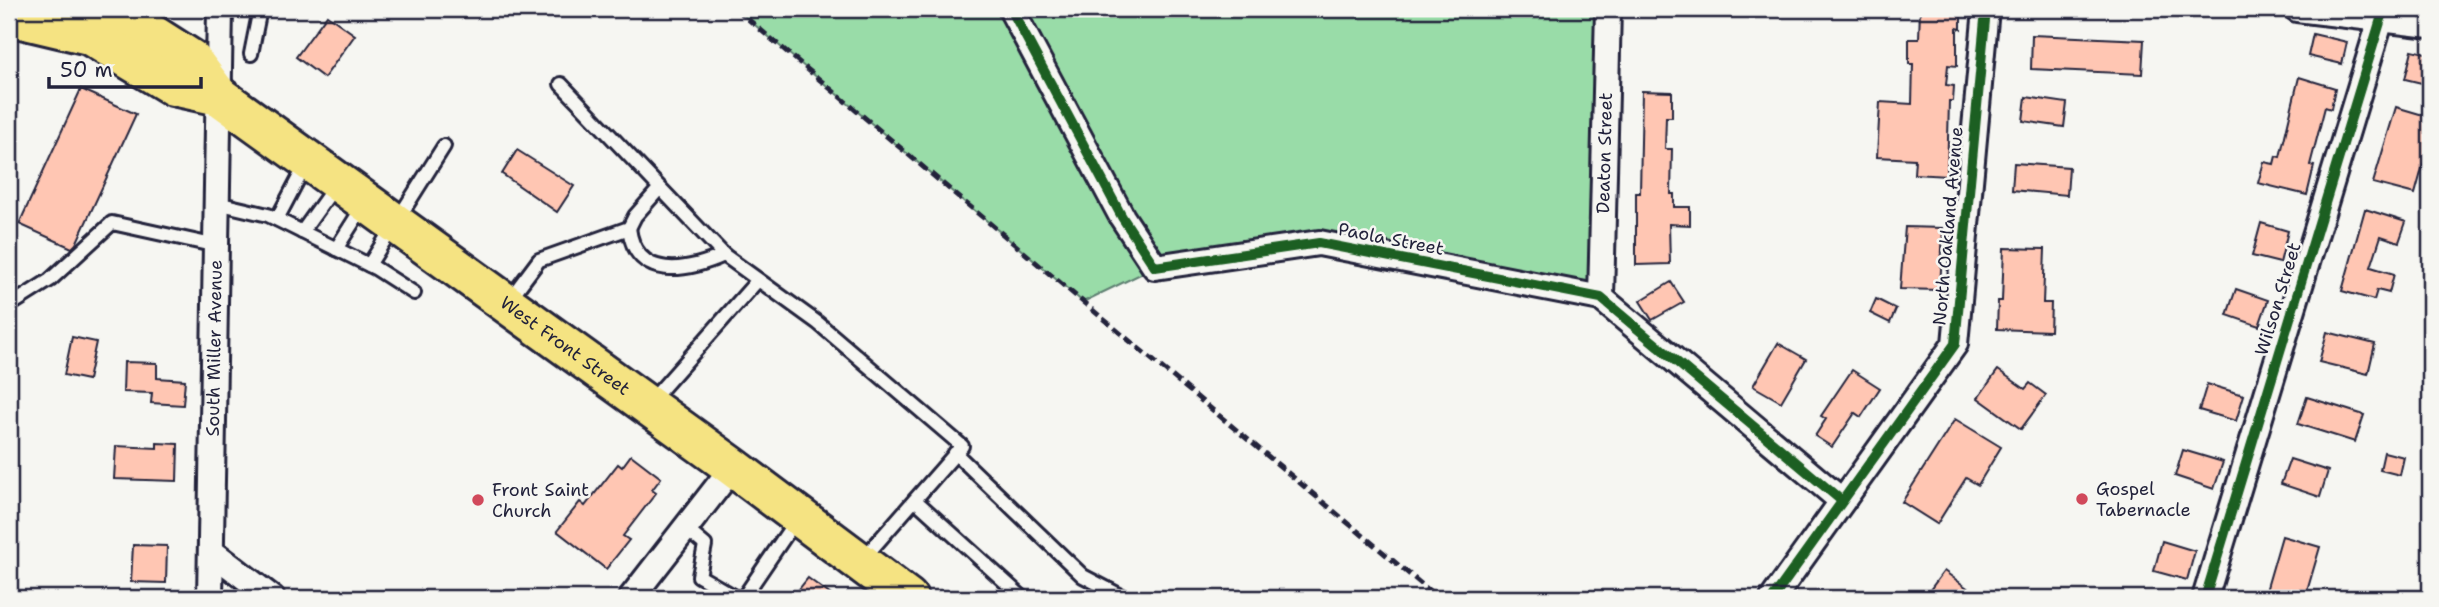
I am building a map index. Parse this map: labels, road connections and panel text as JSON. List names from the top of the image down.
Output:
{
  "streets": {
    "main road": ["West Front Street"],
    "street": [
      "Deaton Street",
      "North Oakland Avenue",
      "Paola Street",
      "Wilson Street",
      "South Miller Avenue"
    ]
  },
  "crossings": [
    ["Deaton Street", "Paola Street"],
    ["North Oakland Avenue", "Paola Street"],
    ["West Front Street", "South Miller Avenue"]
  ],
  "places": ["Gospel Tabernacle", "Front Saint Church"],
  "scale_bar": "50 m"
}
